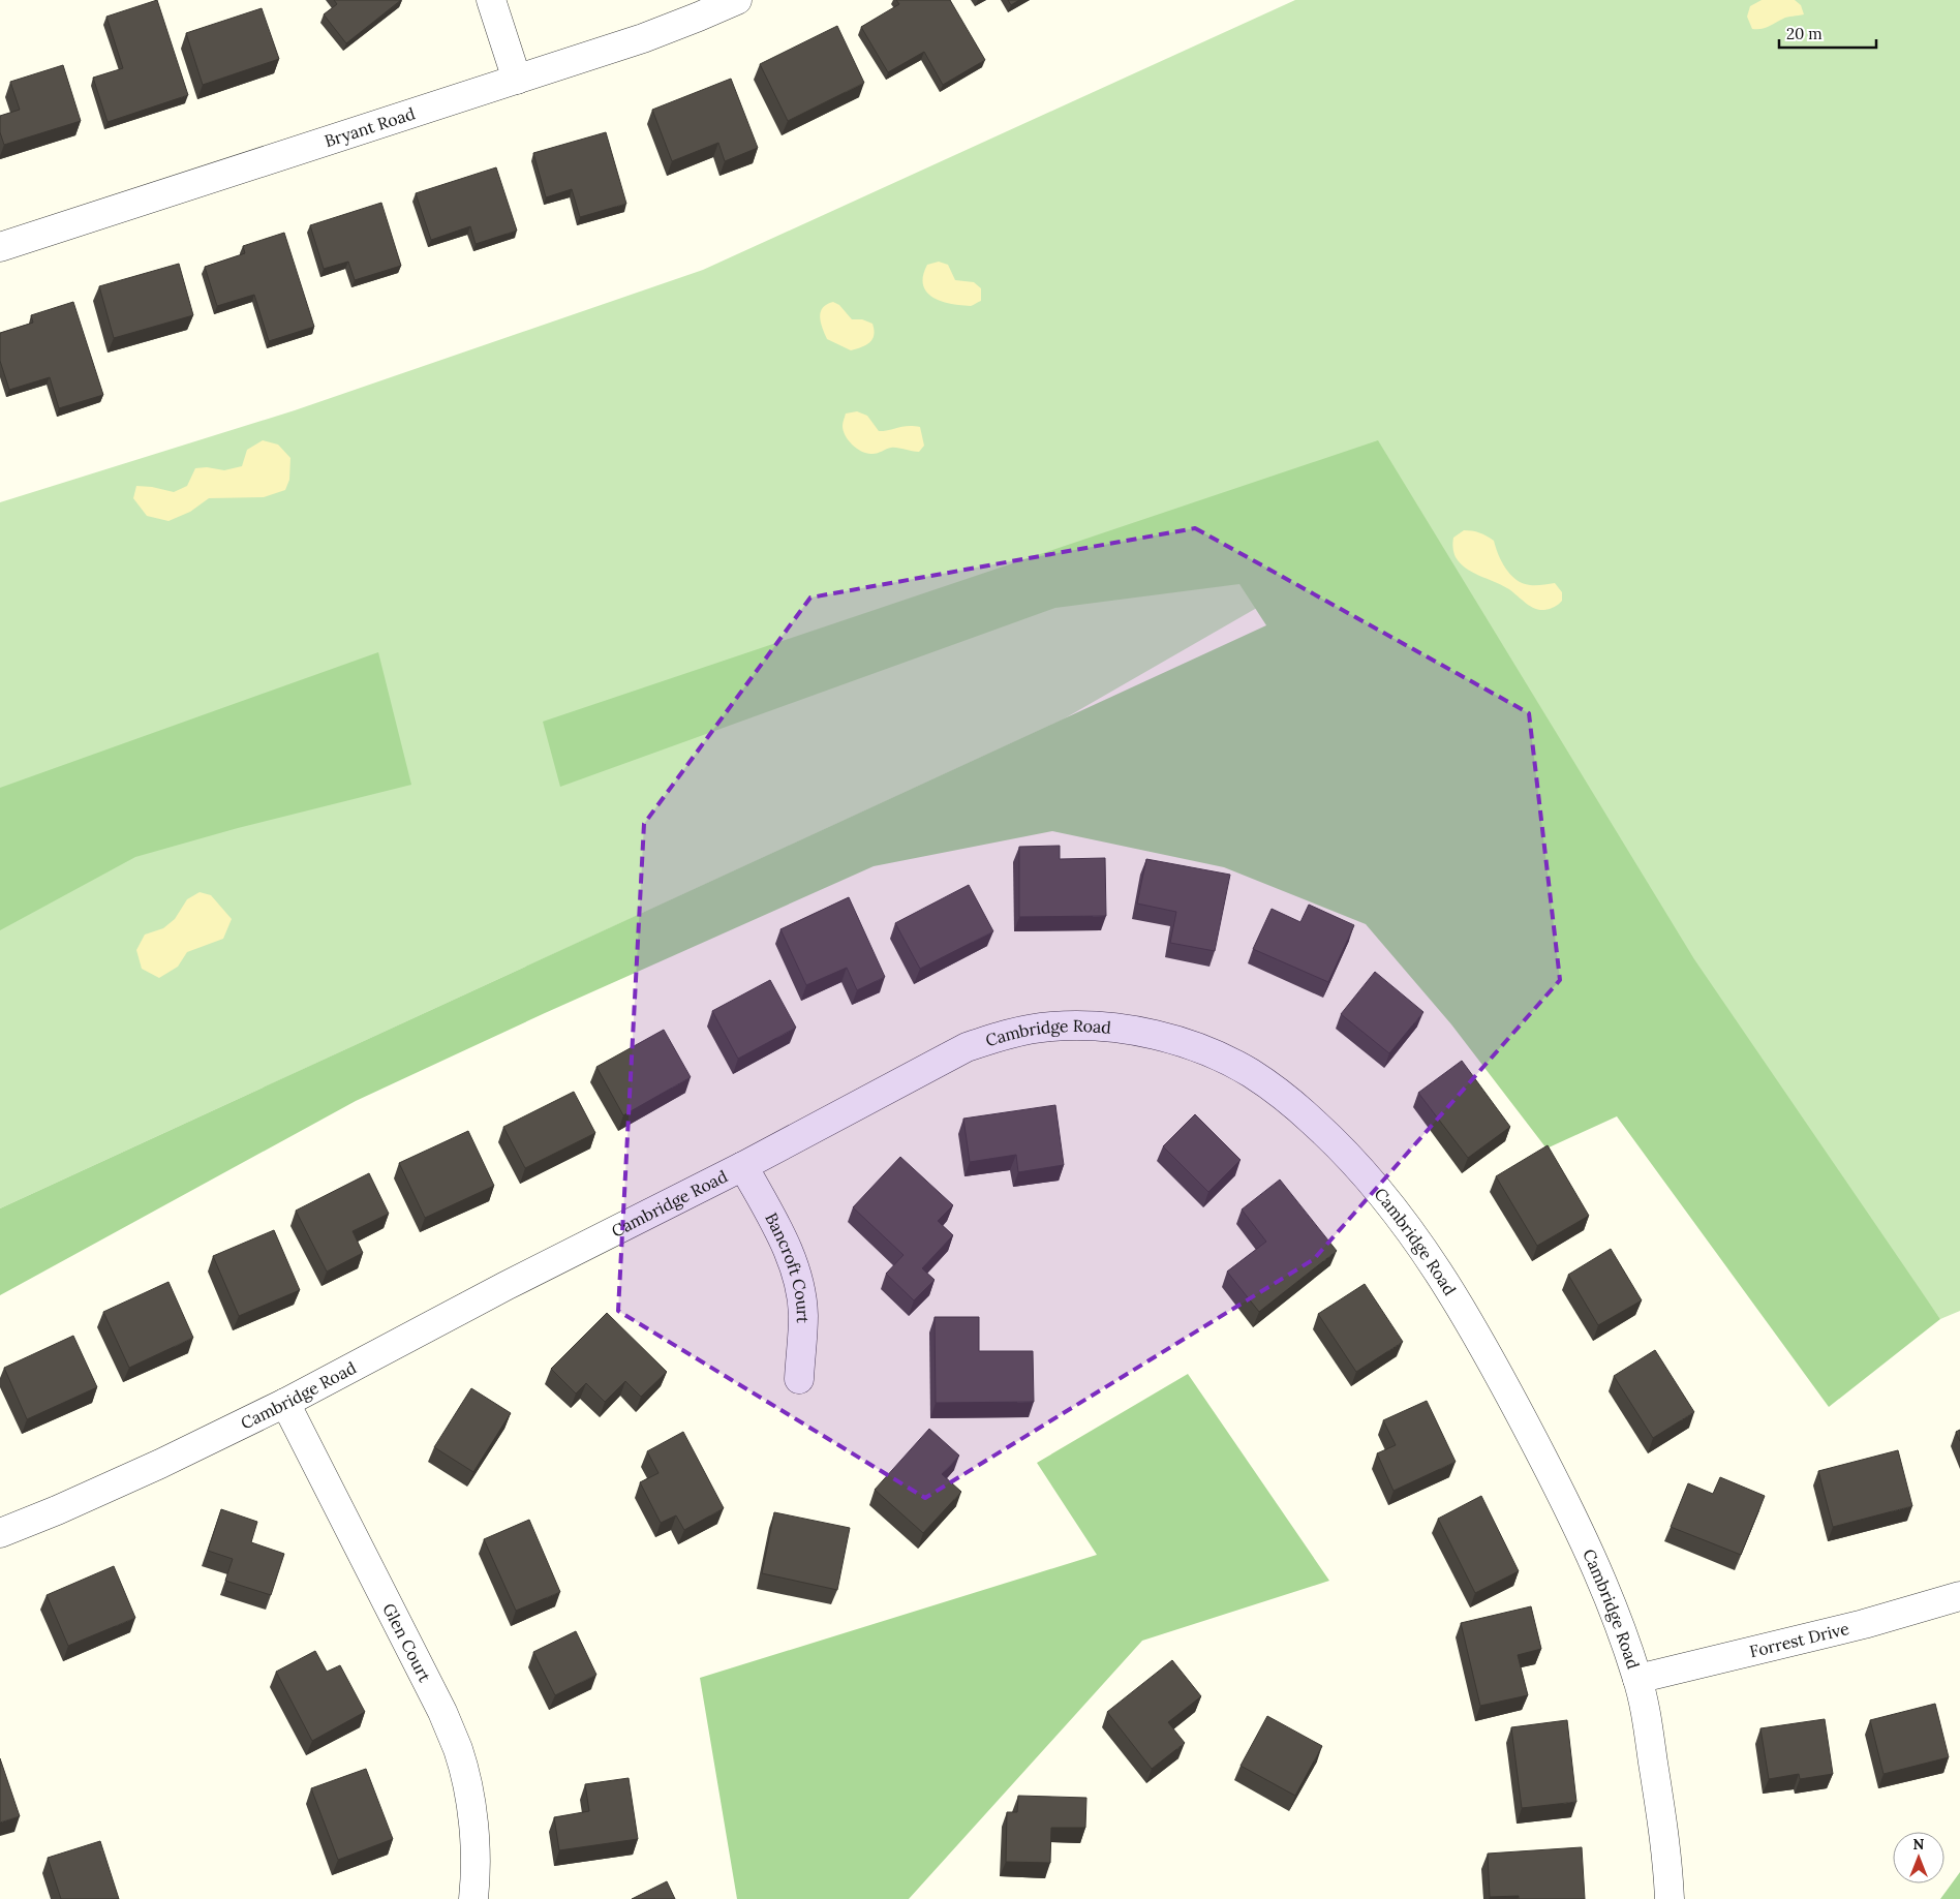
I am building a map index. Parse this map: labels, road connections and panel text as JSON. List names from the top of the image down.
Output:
{
  "streets": {
    "street": [
      "Bryant Road",
      "Cambridge Road",
      "Bancroft Court",
      "Forrest Drive",
      "Glen Court"
    ]
  },
  "crossings": [
    ["Cambridge Road", "Bancroft Court"],
    ["Cambridge Road", "Forrest Drive"],
    ["Cambridge Road", "Glen Court"]
  ],
  "scale_bar": "20 m",
  "north": "top"
}
